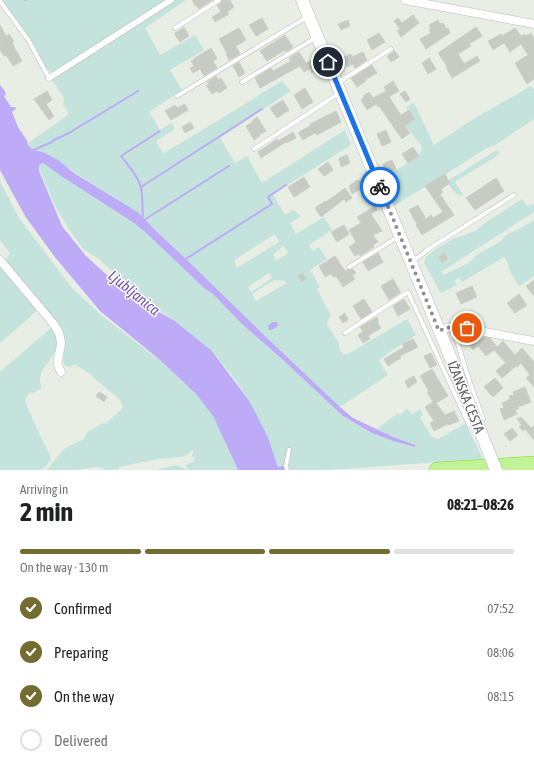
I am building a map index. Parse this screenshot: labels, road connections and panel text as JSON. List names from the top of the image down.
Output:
{
  "streets": {
    "main road": ["IŽANSKA CESTA"]
  },
  "water": ["Ljubljanica"],
  "page": {
    "heading": ["2 min", "Arriving in", "08:21–08:26"],
    "bar": "On the way · 130 m",
    "list": [
      ["Confirmed", "07:52"],
      ["Preparing", "08:06"],
      ["On the way", "08:15"],
      "Delivered"
    ]
  }
}
